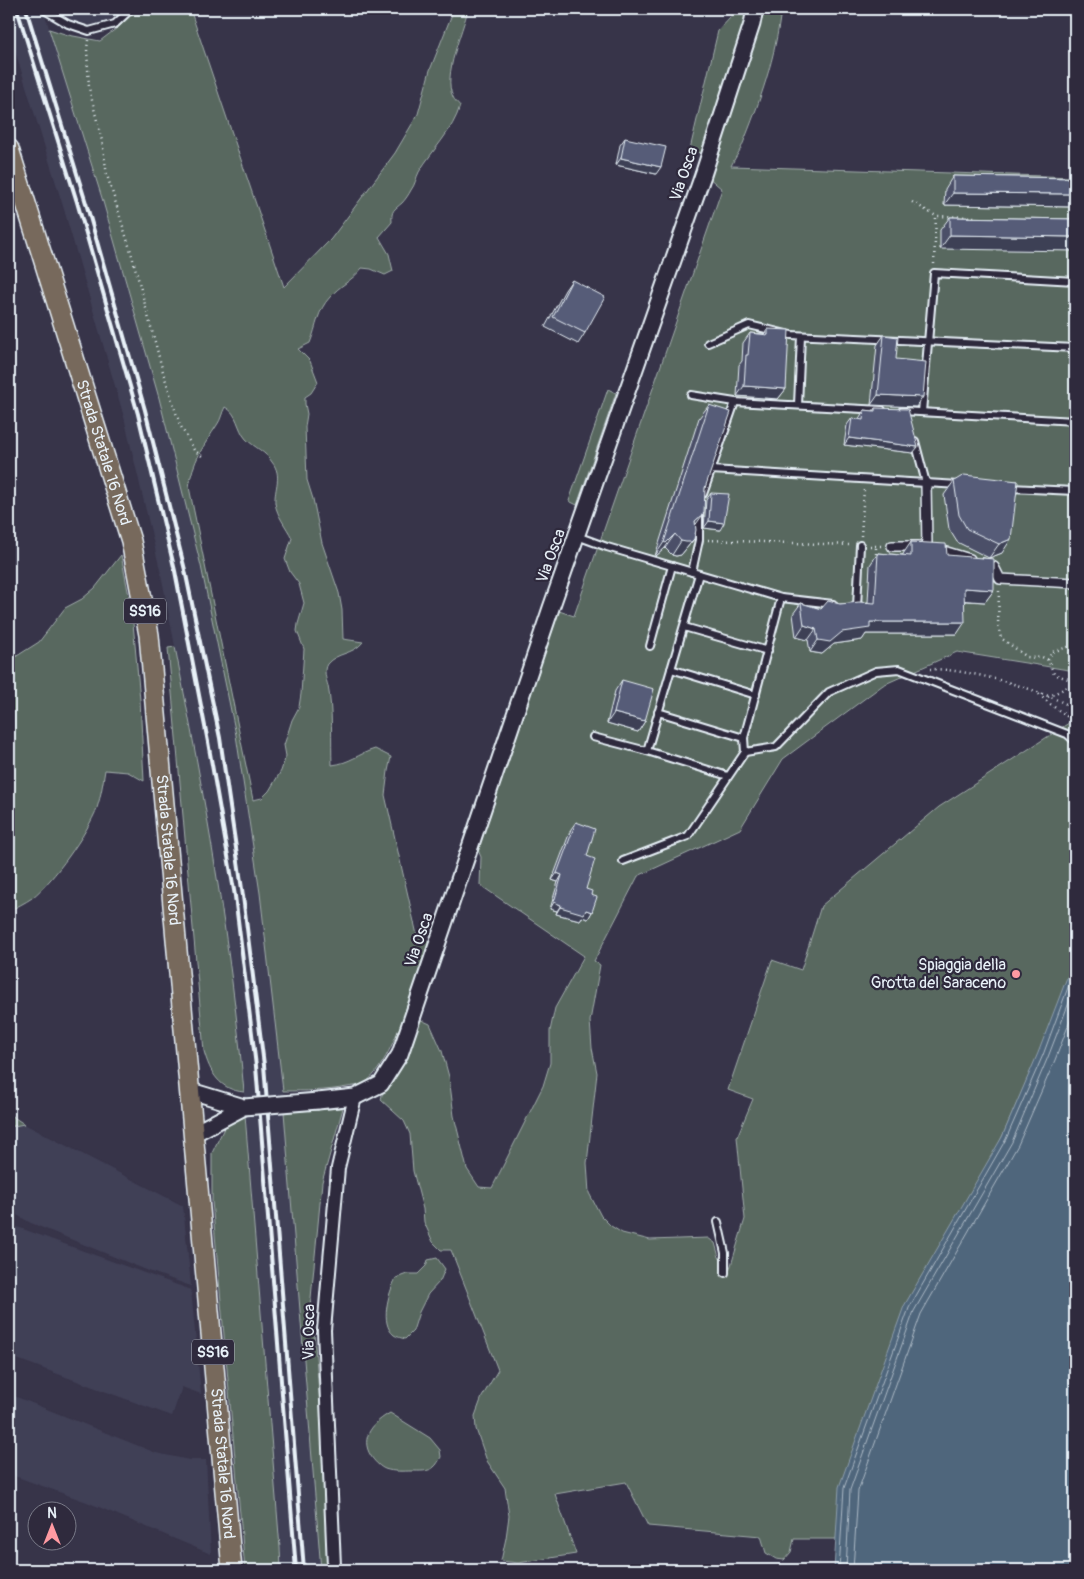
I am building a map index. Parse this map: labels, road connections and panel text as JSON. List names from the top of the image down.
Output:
{
  "streets": {
    "main road": ["Strada Statale 16 Nord", "SS16"],
    "street": ["Via Osca"]
  },
  "places": ["Spiaggia della Grotta del Saraceno"],
  "north": "top"
}
